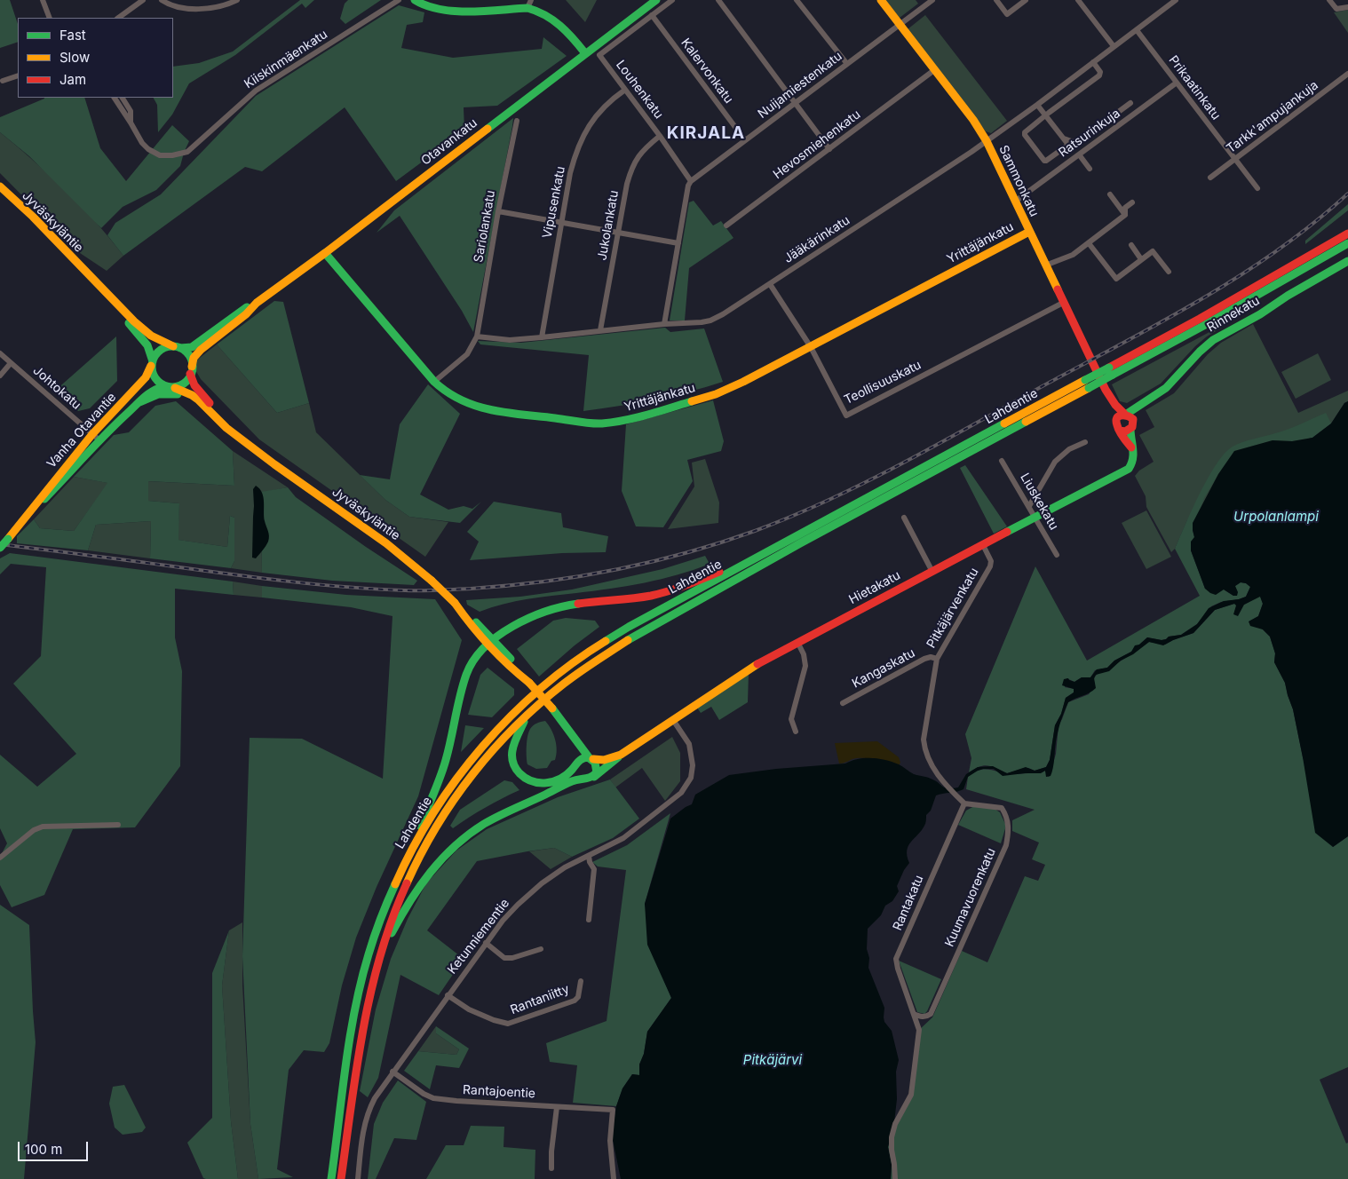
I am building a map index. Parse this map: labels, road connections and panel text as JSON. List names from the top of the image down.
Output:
{
  "streets": {
    "main road": [
      "Otavankatu",
      "Sammonkatu",
      "Jyväskyläntie",
      "Yrittäjänkatu",
      "Rinnekatu",
      "Lahdentie",
      "Vanha Otavantie",
      "Hietakatu"
    ],
    "street": [
      "Kiiskinmäenkatu",
      "Kalervonkatu",
      "Nuijamiestenkatu",
      "Prikaatinkatu",
      "Louhenkatu",
      "Tarkk'ampujankuja",
      "Ratsurinkuja",
      "Hevosmiehenkatu",
      "Vipusenkatu",
      "Jukolankatu",
      "Sariolankatu",
      "Jääkärinkatu",
      "Teollisuuskatu",
      "Johtokatu",
      "Liuskekatu",
      "Pitkäjärvenkatu",
      "Kangaskatu",
      "Kuumavuorenkatu",
      "Rantakatu",
      "Ketunniementie",
      "Rantaniitty",
      "Rantajoentie"
    ]
  },
  "crossings": [
    ["Kalervonkatu", "Nuijamiestenkatu"],
    ["Kalervonkatu", "Louhenkatu"],
    ["Nuijamiestenkatu", "Louhenkatu"],
    ["Nuijamiestenkatu", "Sammonkatu"],
    ["Prikaatinkatu", "Tarkk'ampujankuja"],
    ["Prikaatinkatu", "Ratsurinkuja"],
    ["Prikaatinkatu", "Jääkärinkatu"],
    ["Louhenkatu", "Vipusenkatu"],
    ["Louhenkatu", "Jukolankatu"],
    ["Ratsurinkuja", "Sammonkatu"],
    ["Otavankatu", "Jyväskyläntie"],
    ["Otavankatu", "Yrittäjänkatu"],
    ["Otavankatu", "Vanha Otavantie"],
    ["Hevosmiehenkatu", "Sammonkatu"],
    ["Sammonkatu", "Jääkärinkatu"],
    ["Sammonkatu", "Yrittäjänkatu"],
    ["Sammonkatu", "Rinnekatu"],
    ["Sammonkatu", "Teollisuuskatu"],
    ["Sammonkatu", "Hietakatu"],
    ["Vipusenkatu", "Jääkärinkatu"],
    ["Jyväskyläntie", "Vanha Otavantie"],
    ["Jyväskyläntie", "Hietakatu"],
    ["Jukolankatu", "Jääkärinkatu"],
    ["Sariolankatu", "Jääkärinkatu"],
    ["Jääkärinkatu", "Teollisuuskatu"],
    ["Yrittäjänkatu", "Teollisuuskatu"],
    ["Rinnekatu", "Hietakatu"],
    ["Johtokatu", "Vanha Otavantie"],
    ["Liuskekatu", "Hietakatu"],
    ["Hietakatu", "Pitkäjärvenkatu"],
    ["Hietakatu", "Ketunniementie"],
    ["Pitkäjärvenkatu", "Kangaskatu"],
    ["Pitkäjärvenkatu", "Kuumavuorenkatu"],
    ["Pitkäjärvenkatu", "Rantakatu"],
    ["Kuumavuorenkatu", "Rantakatu"],
    ["Ketunniementie", "Rantaniitty"],
    ["Ketunniementie", "Rantajoentie"]
  ],
  "districts": ["KIRJALA"],
  "water": ["Urpolanlampi", "Pitkäjärvi"],
  "legend": ["Fast", "Slow", "Jam"],
  "scale_bar": "100 m"
}
